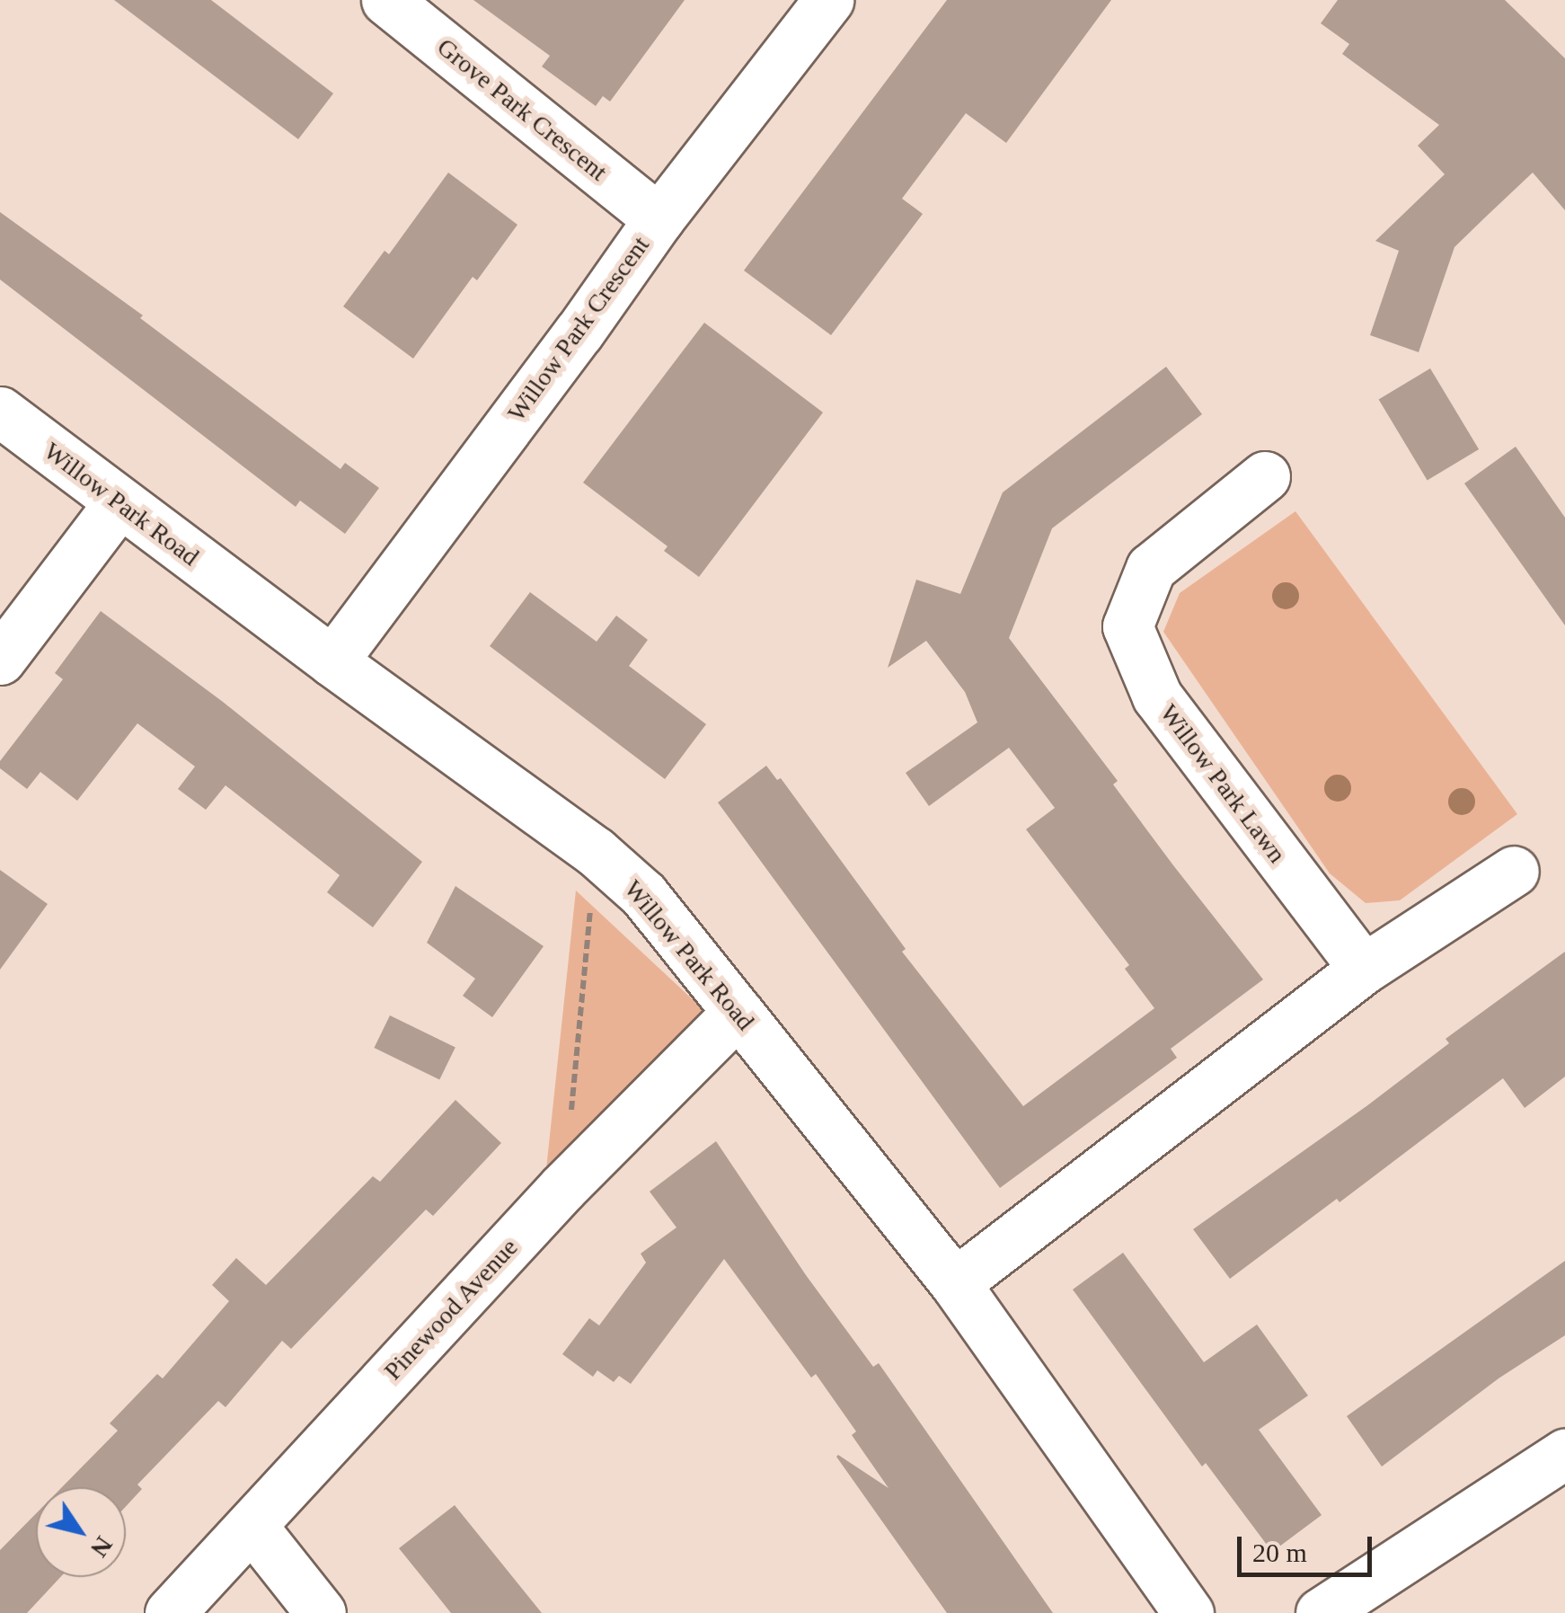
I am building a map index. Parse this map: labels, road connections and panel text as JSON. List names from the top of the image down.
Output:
{
  "streets": {
    "street": [
      "Grove Park Crescent",
      "Willow Park Crescent",
      "Willow Park Road",
      "Willow Park Lawn",
      "Pinewood Avenue"
    ]
  },
  "crossings": [
    ["Grove Park Crescent", "Willow Park Crescent"],
    ["Willow Park Crescent", "Willow Park Road"],
    ["Willow Park Road", "Pinewood Avenue"]
  ],
  "scale_bar": "20 m",
  "north": "bottom right"
}
